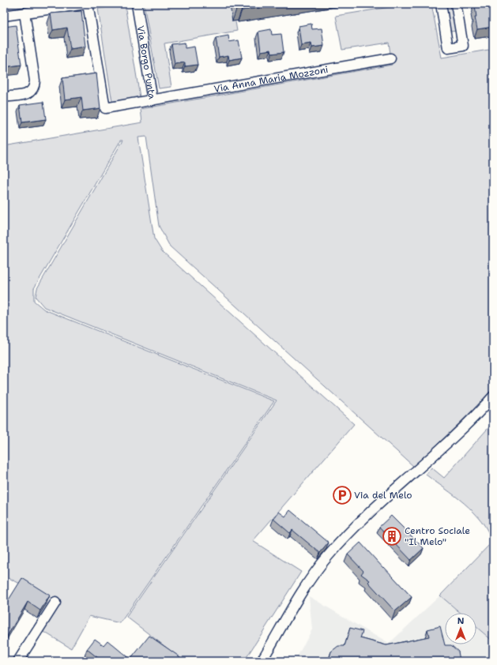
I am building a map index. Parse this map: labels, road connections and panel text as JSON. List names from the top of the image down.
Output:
{
  "streets": {
    "street": ["Via Borgo Punta", "Via Anna Maria Mozzoni"]
  },
  "crossings": [
    ["Via Borgo Punta", "Via Anna Maria Mozzoni"]
  ],
  "places": {
    "parking": ["Via del Melo"],
    "building": ["Centro Sociale \"Il Melo\""]
  },
  "north": "top"
}
